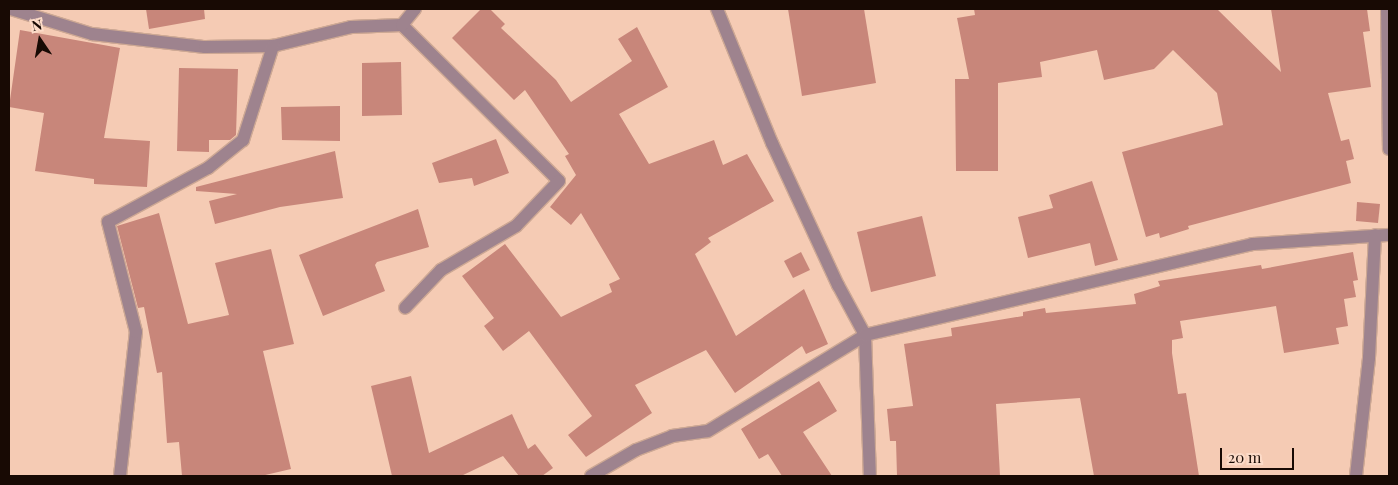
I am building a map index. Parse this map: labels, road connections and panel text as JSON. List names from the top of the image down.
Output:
{
  "scale_bar": "20 m",
  "north": "top"
}
